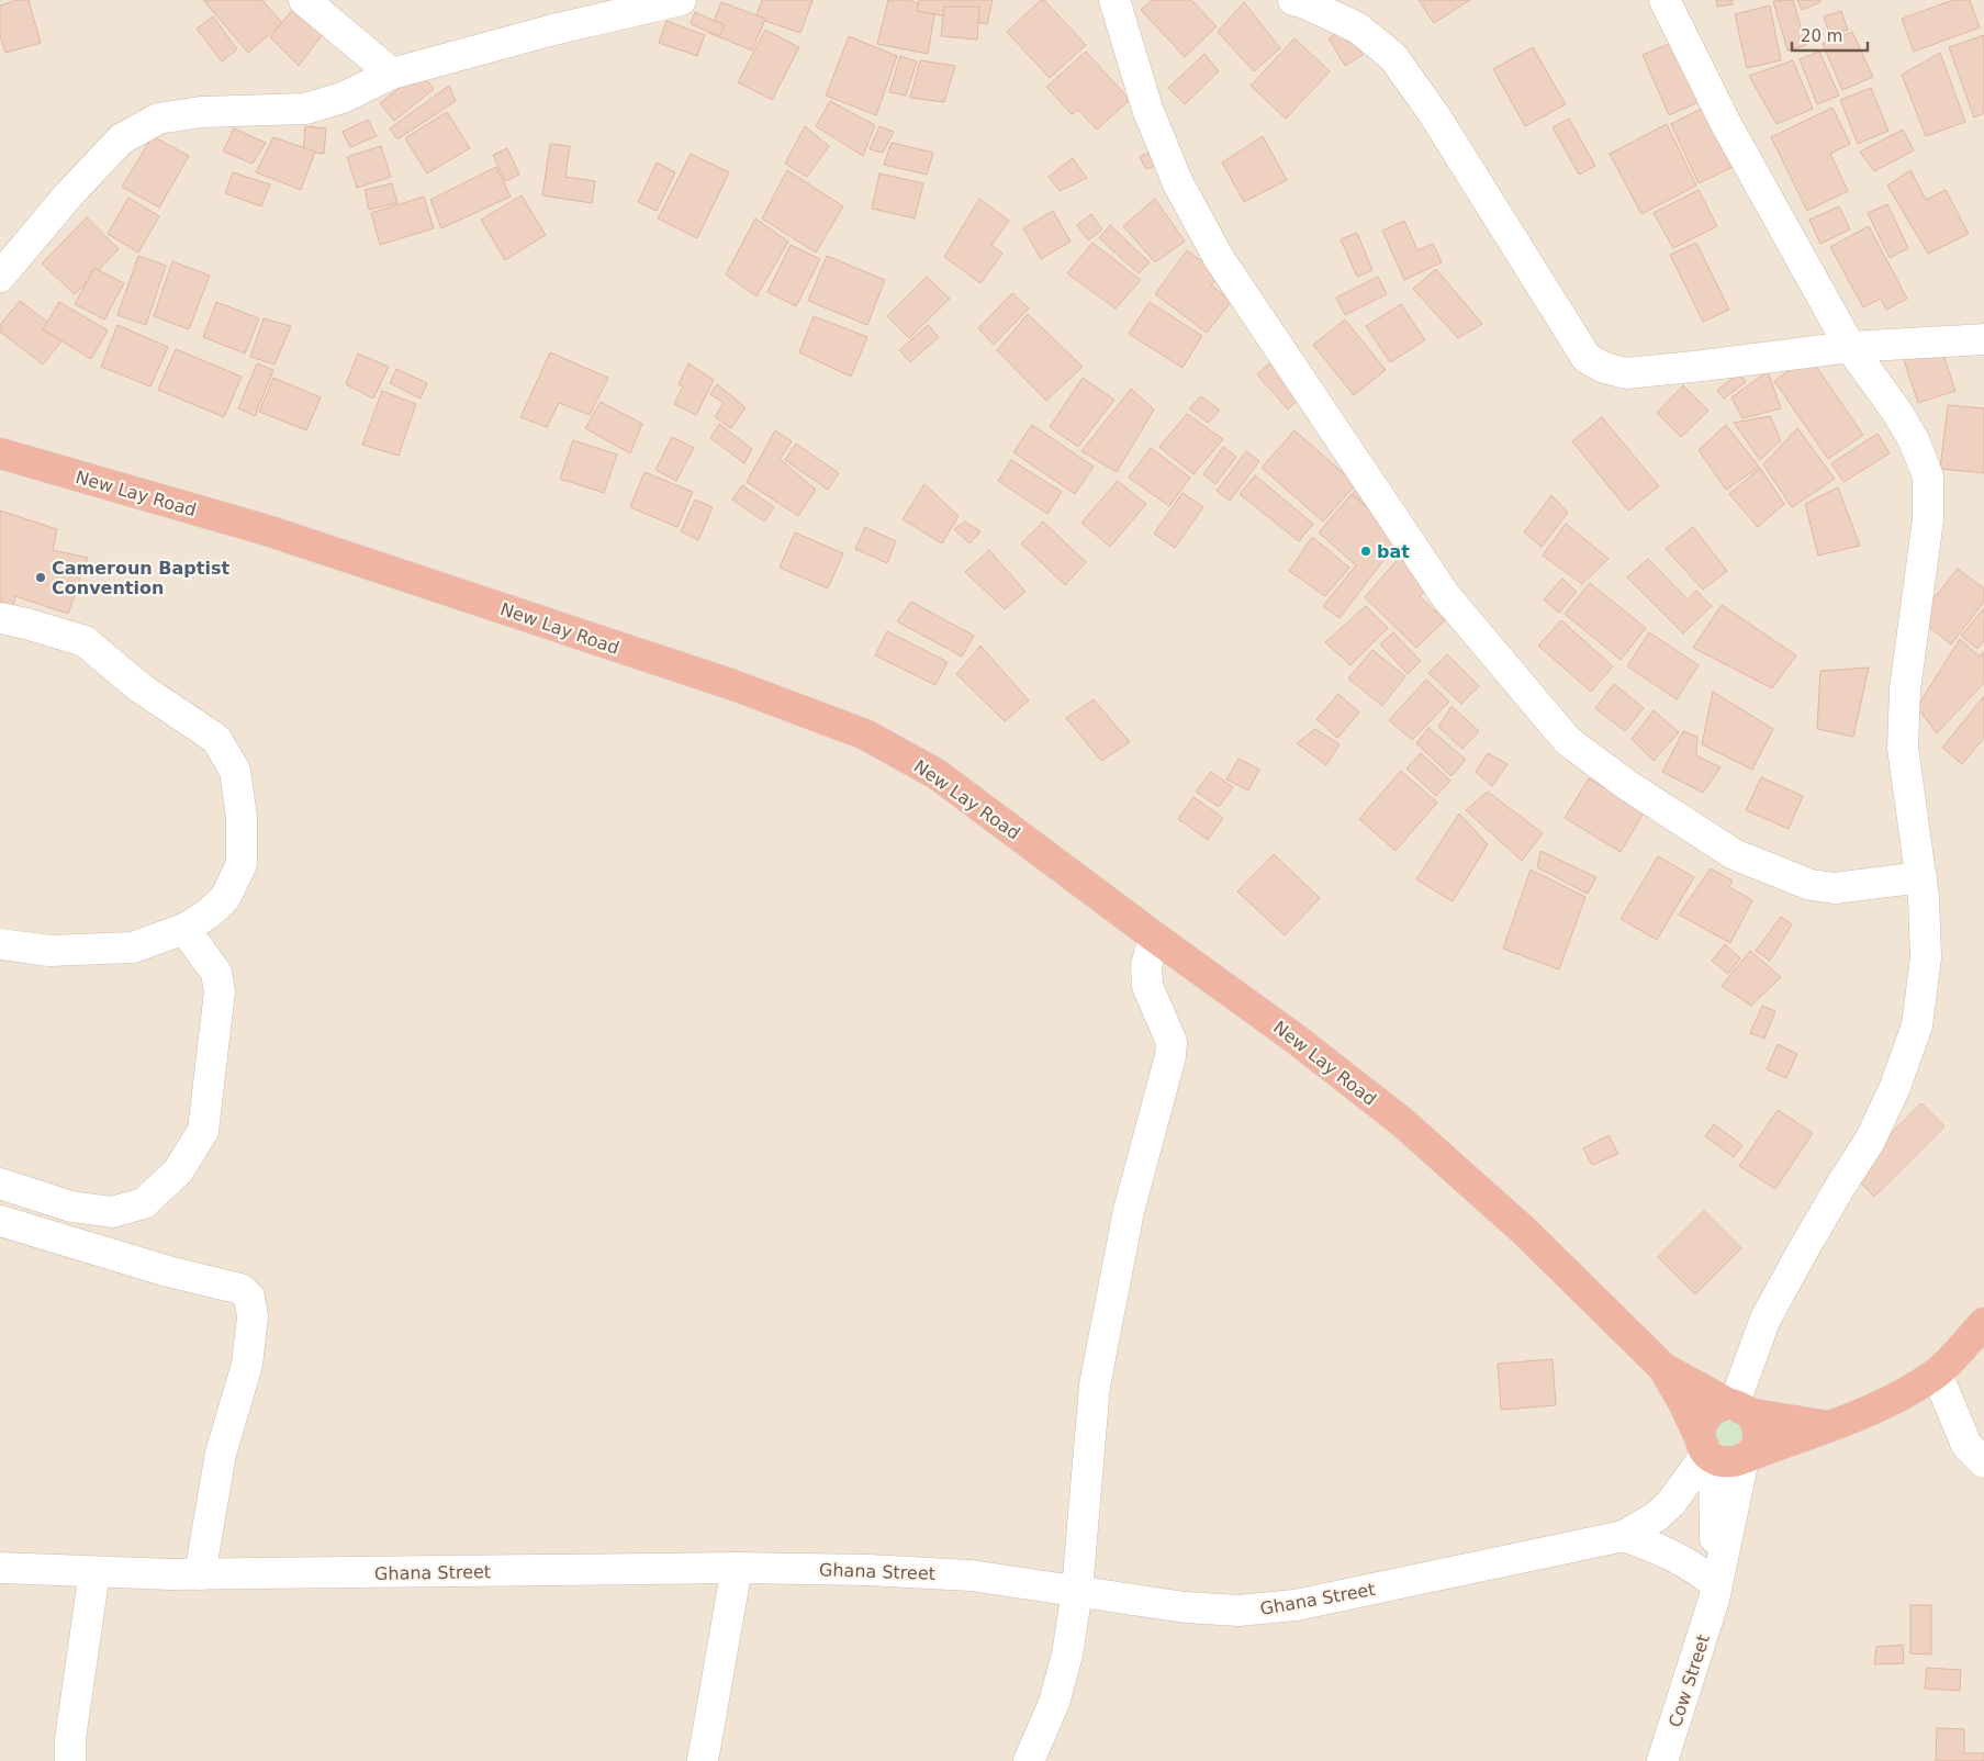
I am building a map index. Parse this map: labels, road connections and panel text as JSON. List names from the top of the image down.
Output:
{
  "streets": {
    "highway": ["New Lay Road"],
    "street": ["Ghana Street", "Cow Street"]
  },
  "crossings": [
    ["Ghana Street", "Cow Street"]
  ],
  "places": ["bat", "Cameroun Baptist Convention"],
  "scale_bar": "20 m"
}
